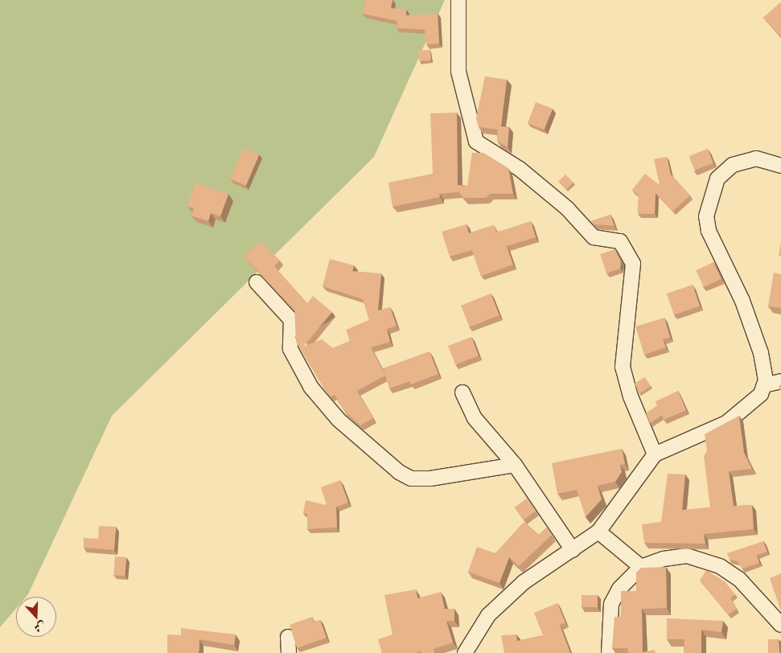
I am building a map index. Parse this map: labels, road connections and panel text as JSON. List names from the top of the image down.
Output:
{
  "north": "bottom"
}
